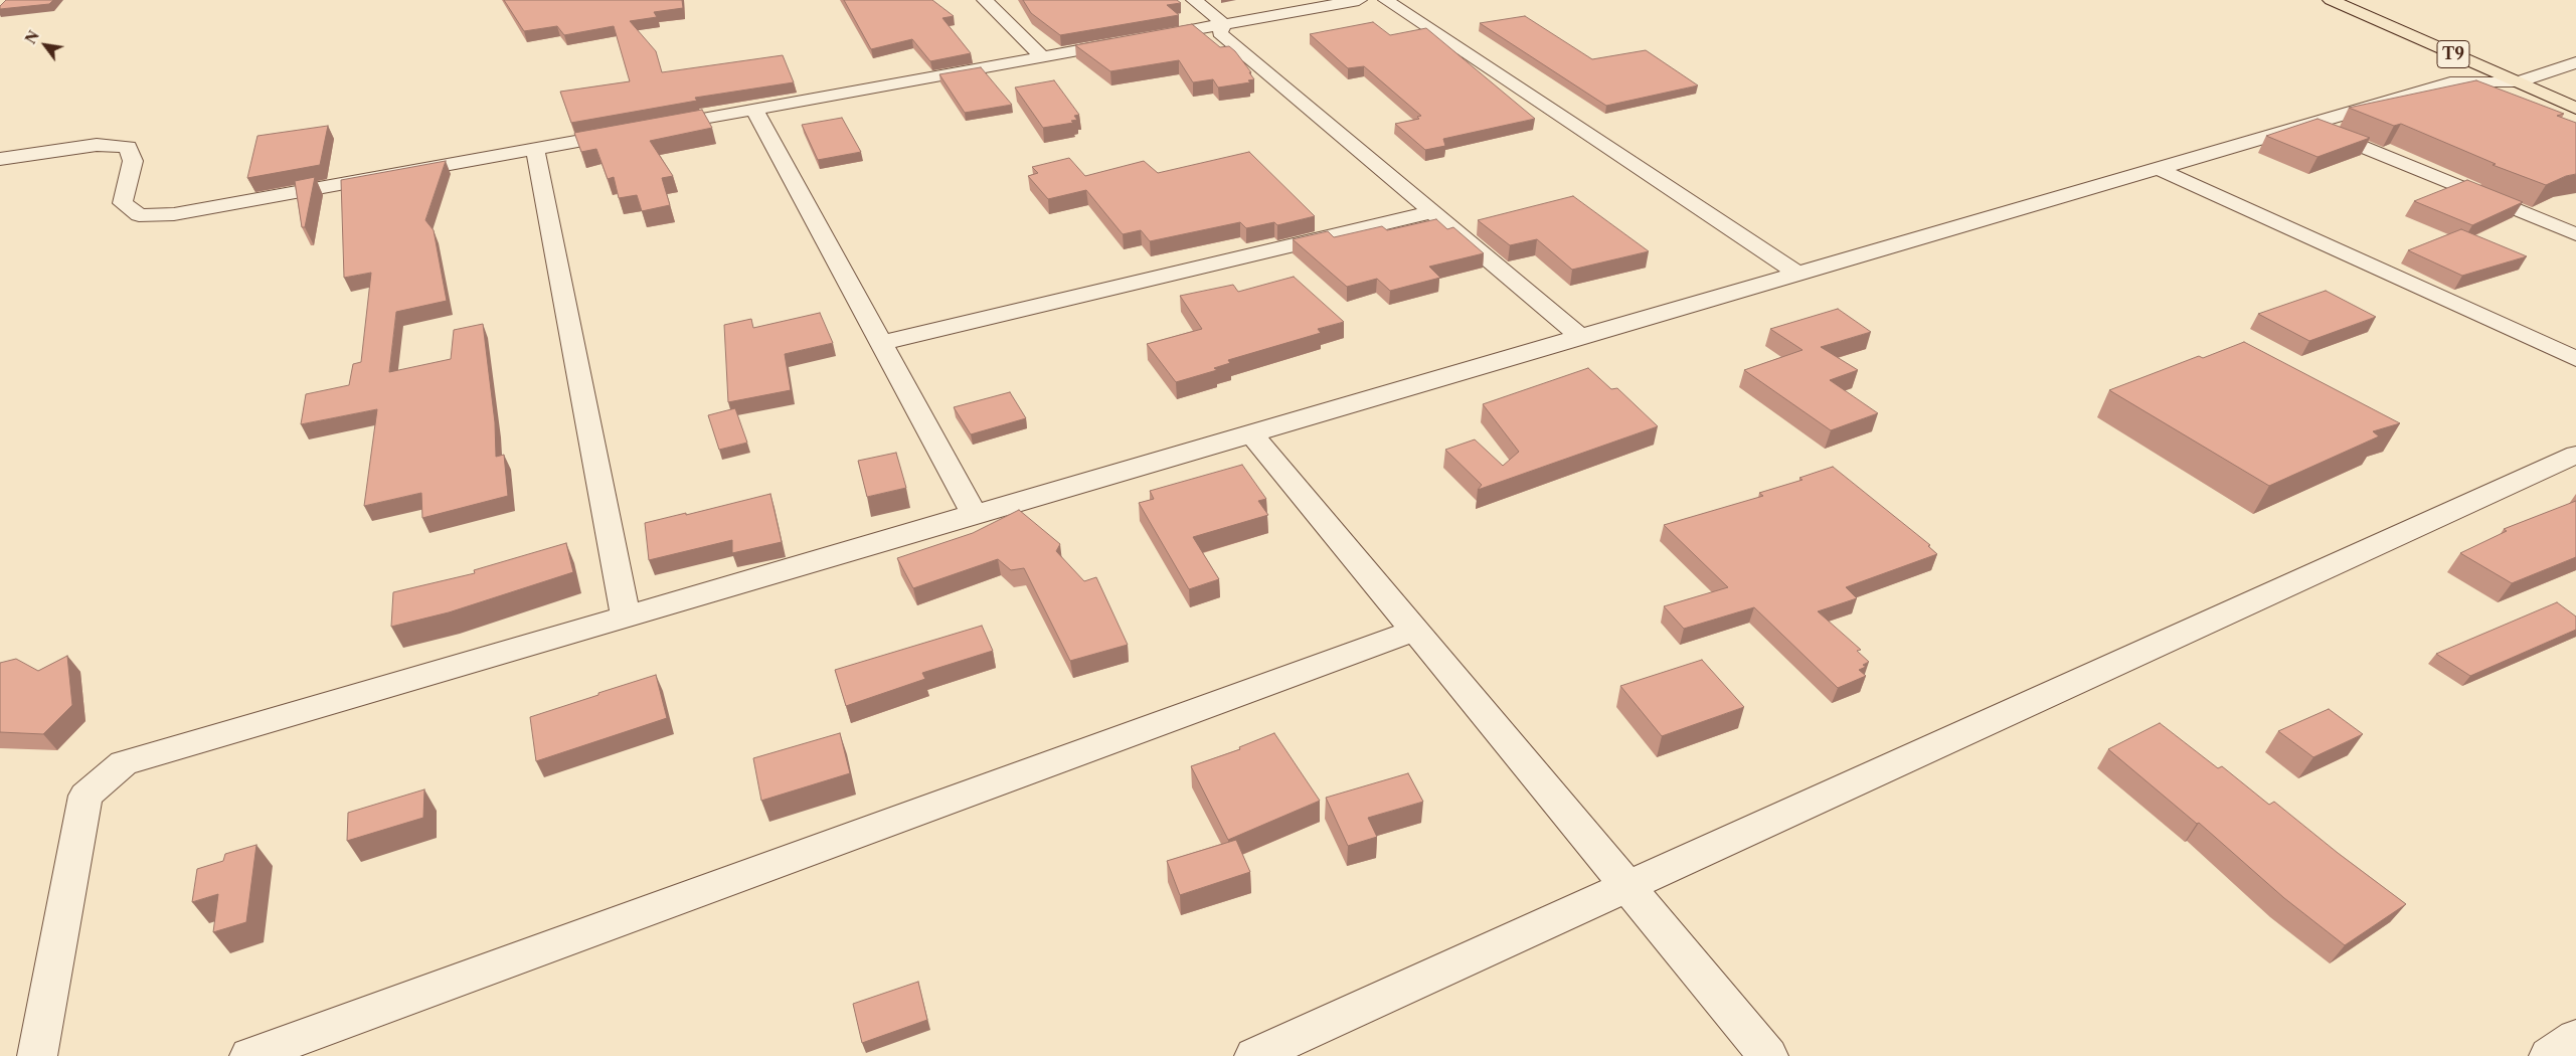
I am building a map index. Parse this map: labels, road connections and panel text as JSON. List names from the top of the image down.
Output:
{
  "streets": {
    "highway": ["T9"]
  },
  "north": "top left"
}
